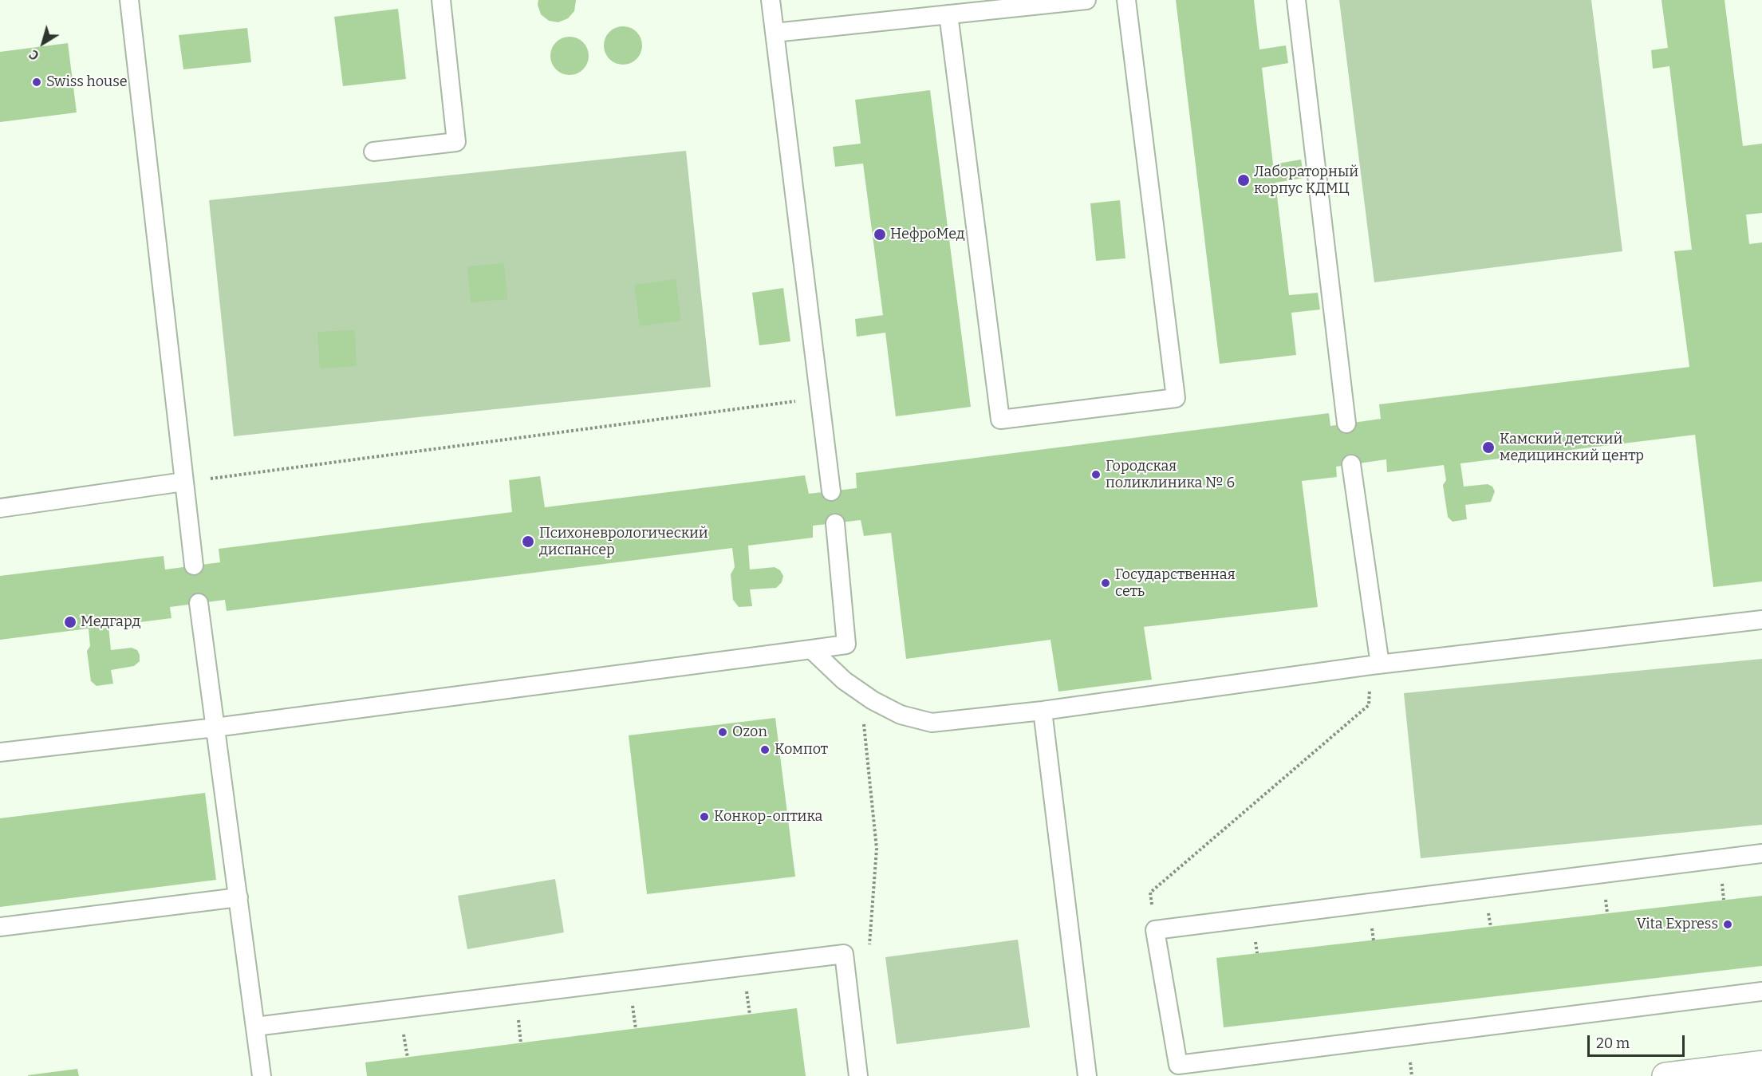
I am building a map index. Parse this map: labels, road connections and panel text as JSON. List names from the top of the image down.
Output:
{
  "places": [
    "Swiss house",
    "Лабораторный корпус КДМЦ",
    "НефроМед",
    "Камский детский медицинский центр",
    "Городская поликлиника № 6",
    "Психоневрологический диспансер",
    "Государственная сеть",
    "Медгард",
    "Ozon",
    "Компот",
    "Конкор-оптика",
    "Vita Express"
  ],
  "scale_bar": "20 m",
  "north": "bottom left"
}
